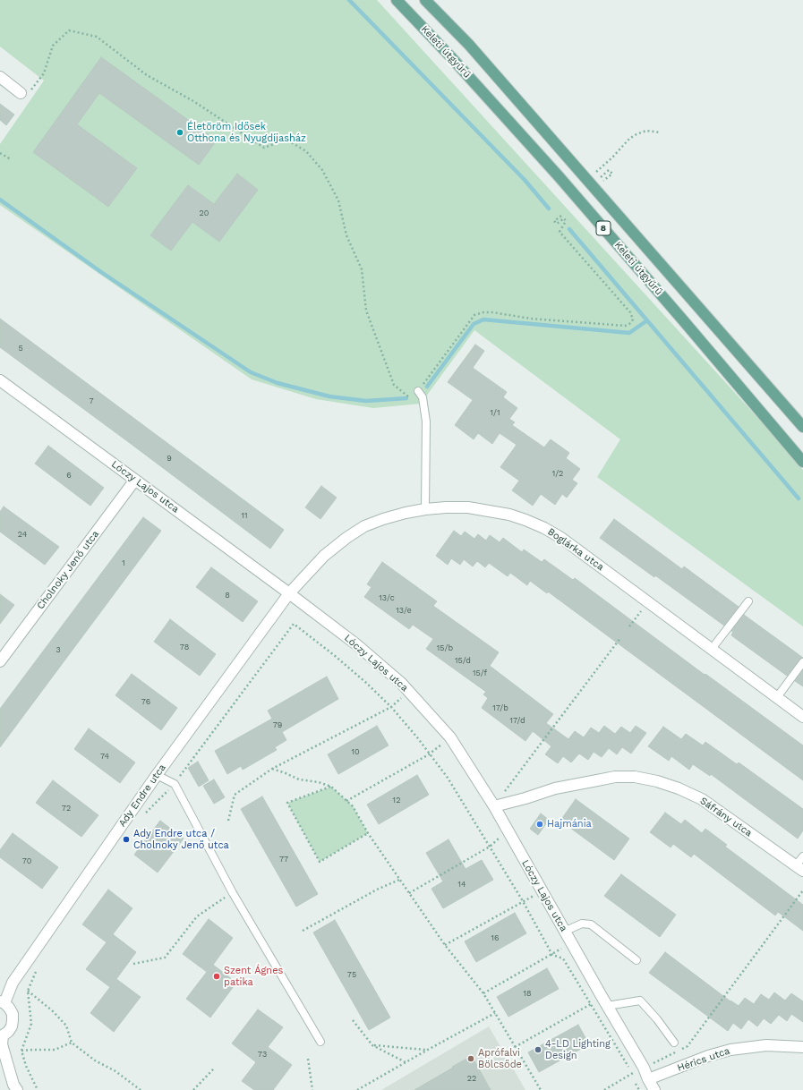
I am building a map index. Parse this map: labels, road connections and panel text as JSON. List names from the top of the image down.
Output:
{
  "streets": {
    "main road": ["Keleti útgyűrű", "8"],
    "street": [
      "Lóczy Lajos utca",
      "Boglárka utca",
      "Cholnoky Jenő utca",
      "Ady Endre utca",
      "Sáfrány utca",
      "Hérics utca"
    ]
  },
  "crossings": [
    ["Lóczy Lajos utca", "Boglárka utca"],
    ["Lóczy Lajos utca", "Cholnoky Jenő utca"],
    ["Lóczy Lajos utca", "Ady Endre utca"],
    ["Lóczy Lajos utca", "Sáfrány utca"],
    ["Lóczy Lajos utca", "Hérics utca"],
    ["Boglárka utca", "Ady Endre utca"]
  ],
  "places": [
    "Életöröm Idősek Otthona és Nyugdíjasház",
    "Hajmánia",
    "Ady Endre utca / Cholnoky Jenő utca",
    "Szent Ágnes patika",
    "4-LD Lighting Design",
    "Aprófalvi Bölcsőde"
  ],
  "house_numbers": [
    "20",
    "5",
    "7",
    "1/1",
    "9",
    "1/2",
    "6",
    "11",
    "24",
    "1",
    "8",
    "13/c",
    "13/e",
    "78",
    "15/b",
    "3",
    "15/d",
    "15/f",
    "76",
    "17/b",
    "17/d",
    "79",
    "10",
    "74",
    "12",
    "72",
    "77",
    "70",
    "14",
    "16",
    "75",
    "18",
    "73",
    "22"
  ]
}
